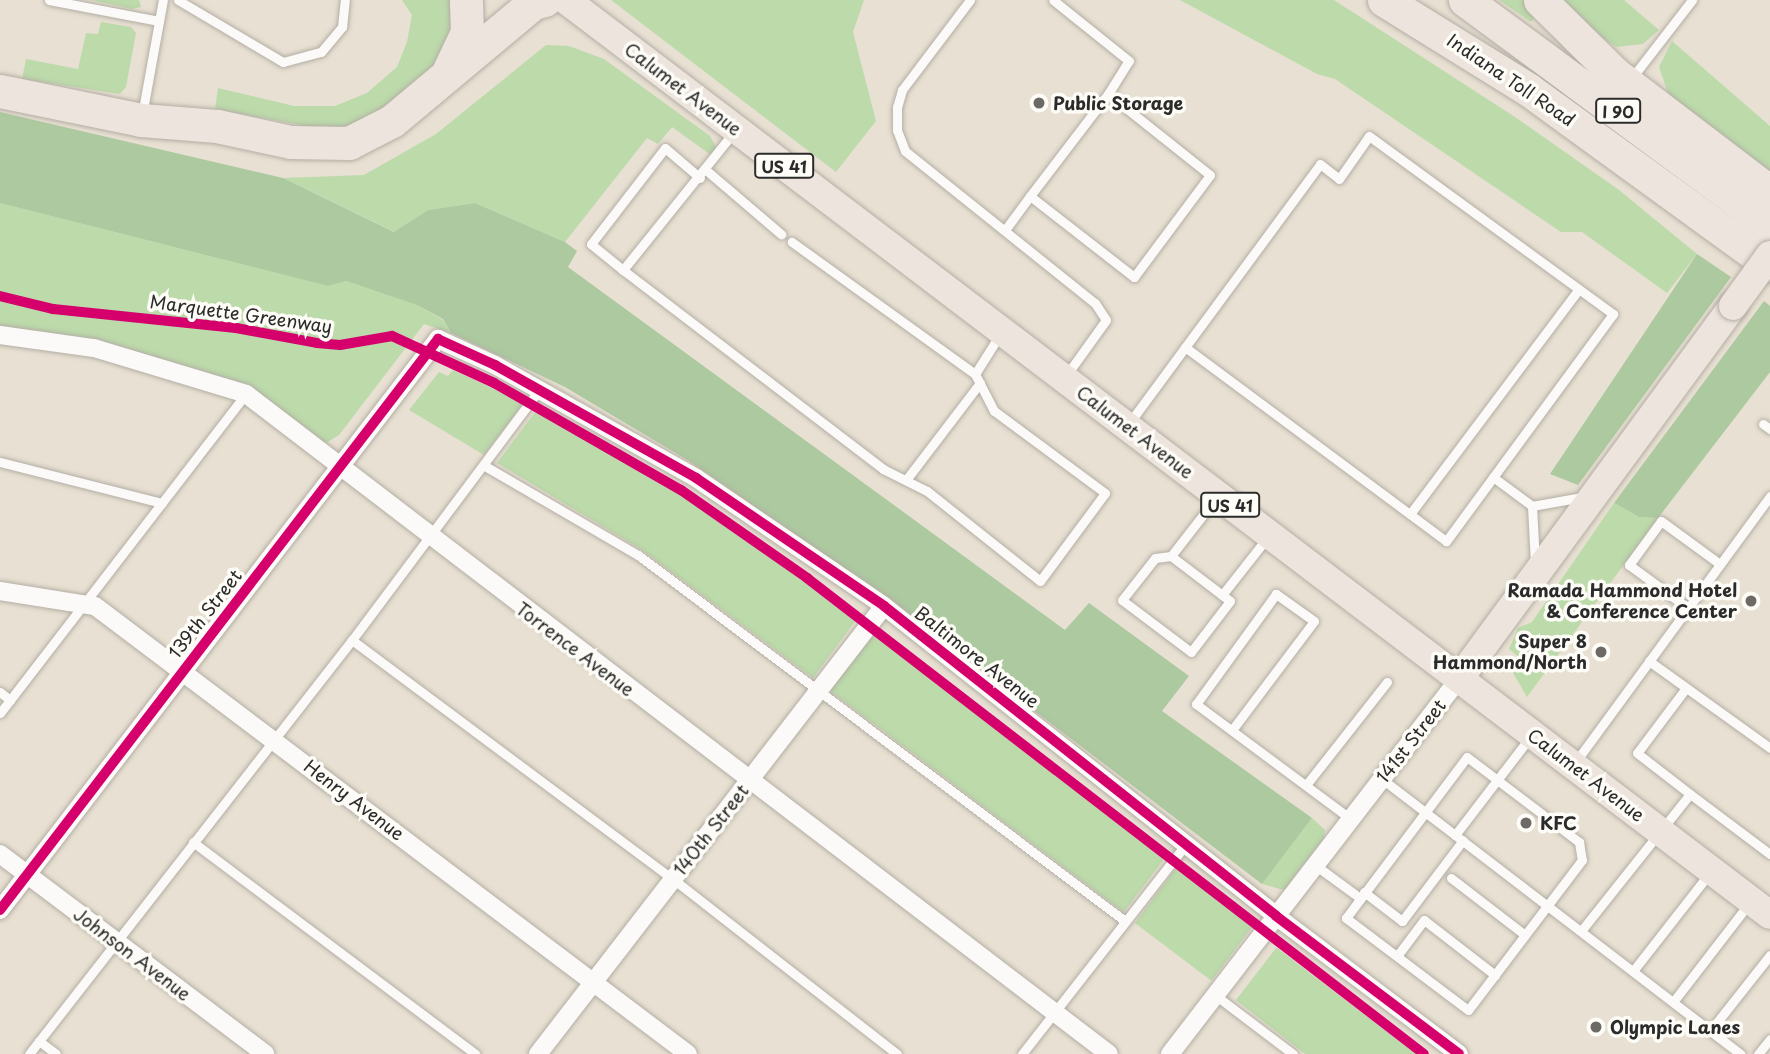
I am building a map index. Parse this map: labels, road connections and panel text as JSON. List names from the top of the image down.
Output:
{
  "streets": {
    "highway": ["Indiana Toll Road", "I 90"],
    "main road": ["Calumet Avenue", "US 41", "141st Street"],
    "street": [
      "139th Street",
      "Torrence Avenue",
      "Baltimore Avenue",
      "Henry Avenue",
      "140th Street",
      "Johnson Avenue"
    ],
    "cycle path": ["Marquette Greenway"]
  },
  "crossings": [
    ["Calumet Avenue", "141st Street"],
    ["139th Street", "Torrence Avenue"],
    ["139th Street", "Baltimore Avenue"],
    ["139th Street", "Henry Avenue"],
    ["139th Street", "Johnson Avenue"],
    ["Torrence Avenue", "140th Street"],
    ["Baltimore Avenue", "141st Street"],
    ["Baltimore Avenue", "140th Street"],
    ["Henry Avenue", "140th Street"]
  ],
  "places": [
    "Public Storage",
    "Ramada Hammond Hotel & Conference Center",
    "Super 8 Hammond/North",
    "KFC",
    "Olympic Lanes"
  ]
}
